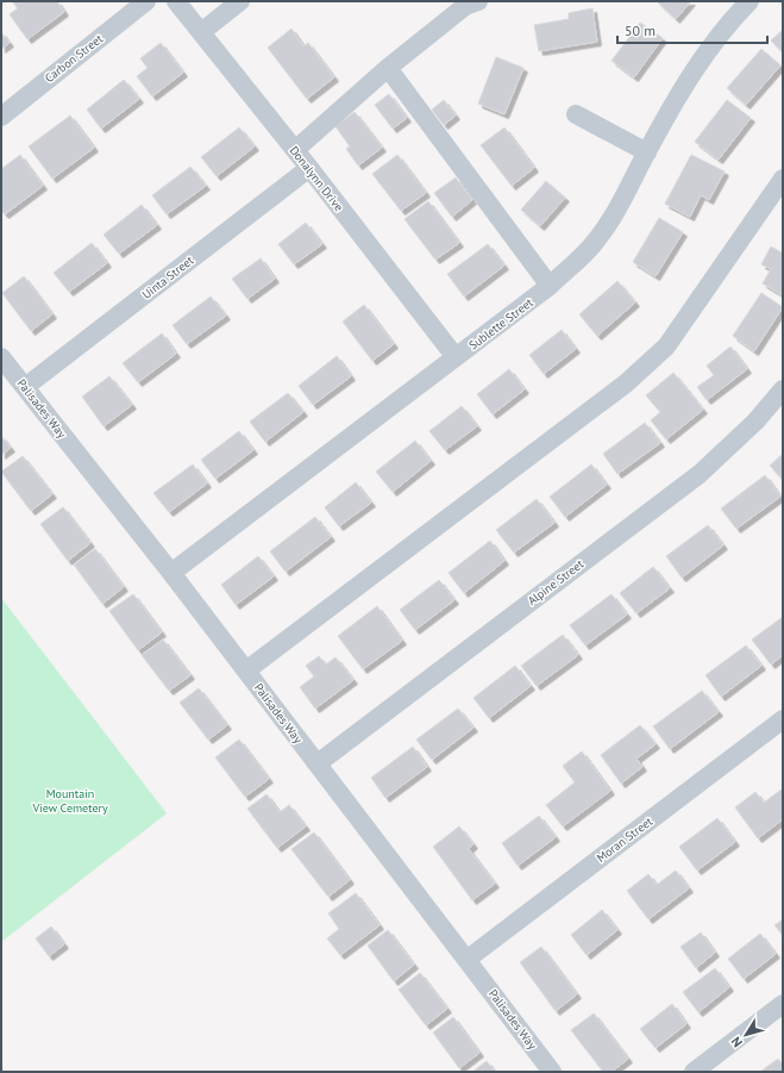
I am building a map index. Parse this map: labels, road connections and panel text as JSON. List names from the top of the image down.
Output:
{
  "streets": {
    "street": [
      "Carbon Street",
      "Donalynn Drive",
      "Uinta Street",
      "Sublette Street",
      "Palisades Way",
      "Alpine Street",
      "Moran Street"
    ]
  },
  "crossings": [
    ["Donalynn Drive", "Uinta Street"],
    ["Donalynn Drive", "Sublette Street"],
    ["Uinta Street", "Palisades Way"],
    ["Sublette Street", "Palisades Way"],
    ["Palisades Way", "Alpine Street"],
    ["Palisades Way", "Moran Street"]
  ],
  "parks": ["Mountain View Cemetery"],
  "scale_bar": "50 m",
  "north": "bottom left"
}
